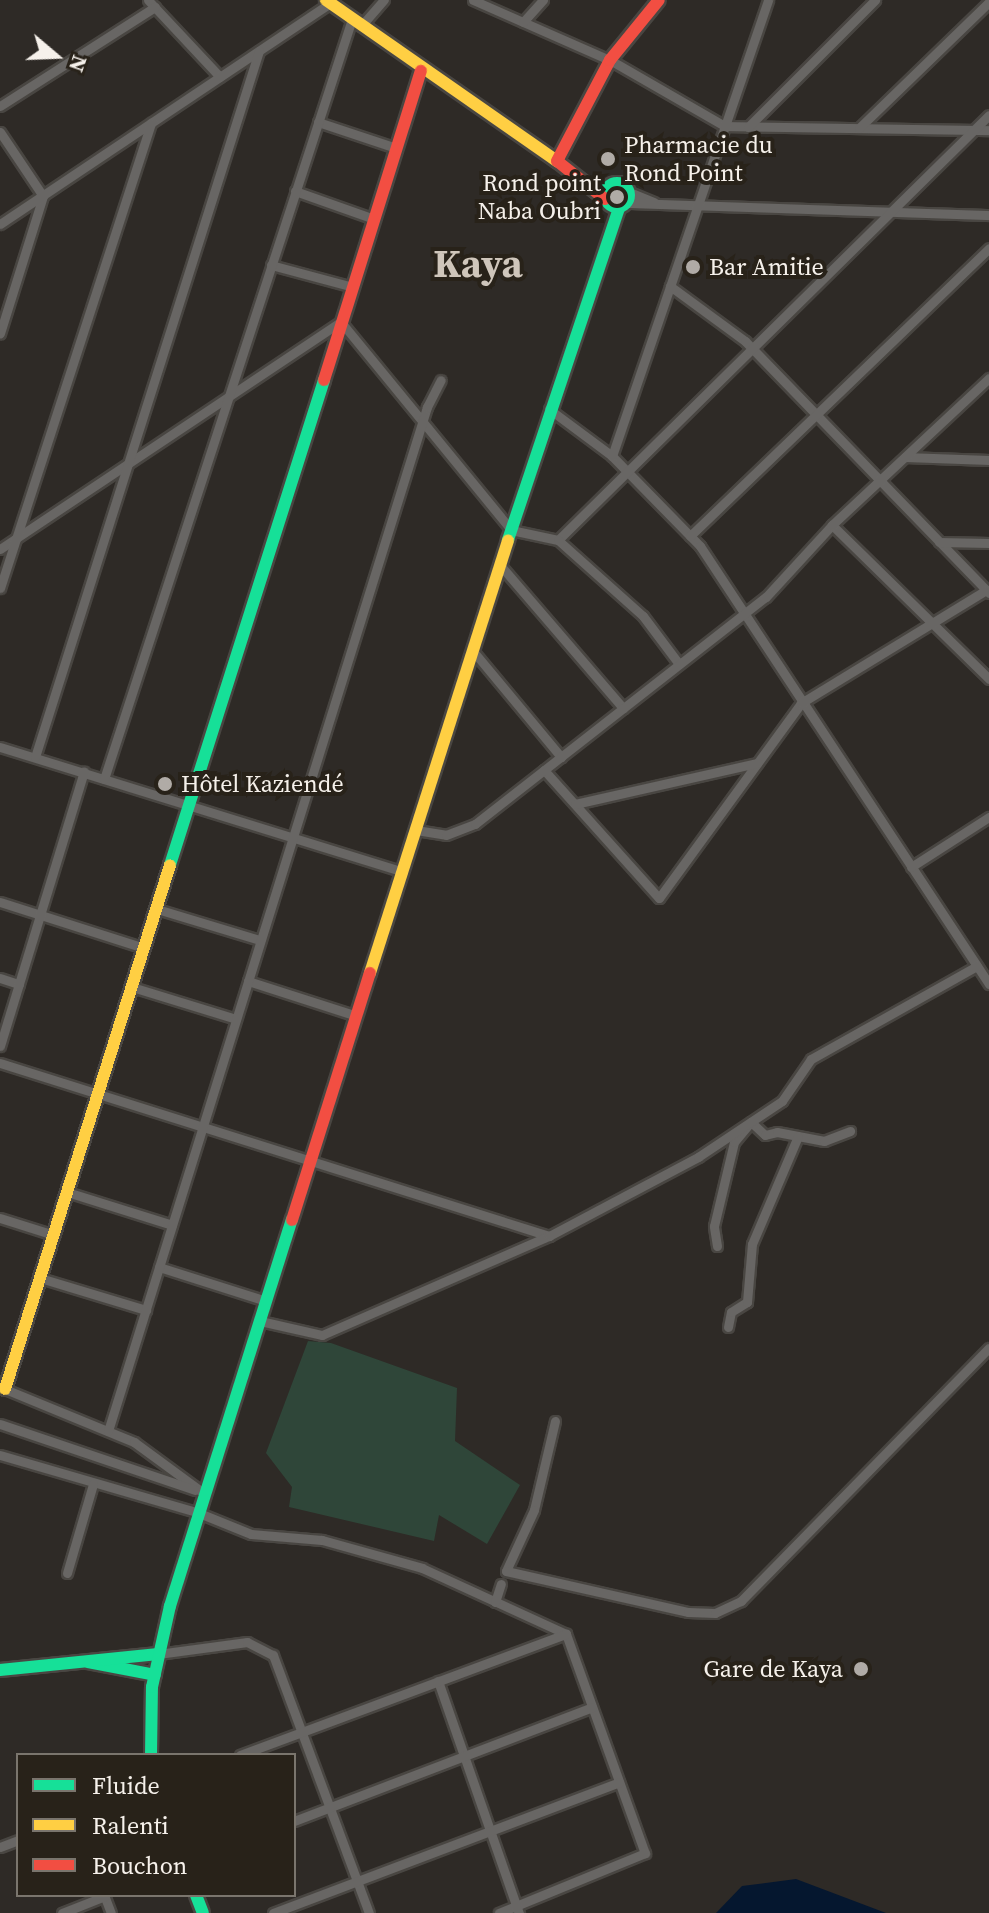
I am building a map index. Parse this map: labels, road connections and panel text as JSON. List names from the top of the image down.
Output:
{
  "districts": ["Kaya"],
  "places": [
    "Pharmacie du Rond Point",
    "Rond point Naba Oubri",
    "Bar Amitie",
    "Hôtel Kaziendé",
    "Gare de Kaya"
  ],
  "legend": ["Fluide", "Ralenti", "Bouchon"],
  "north": "right"
}
